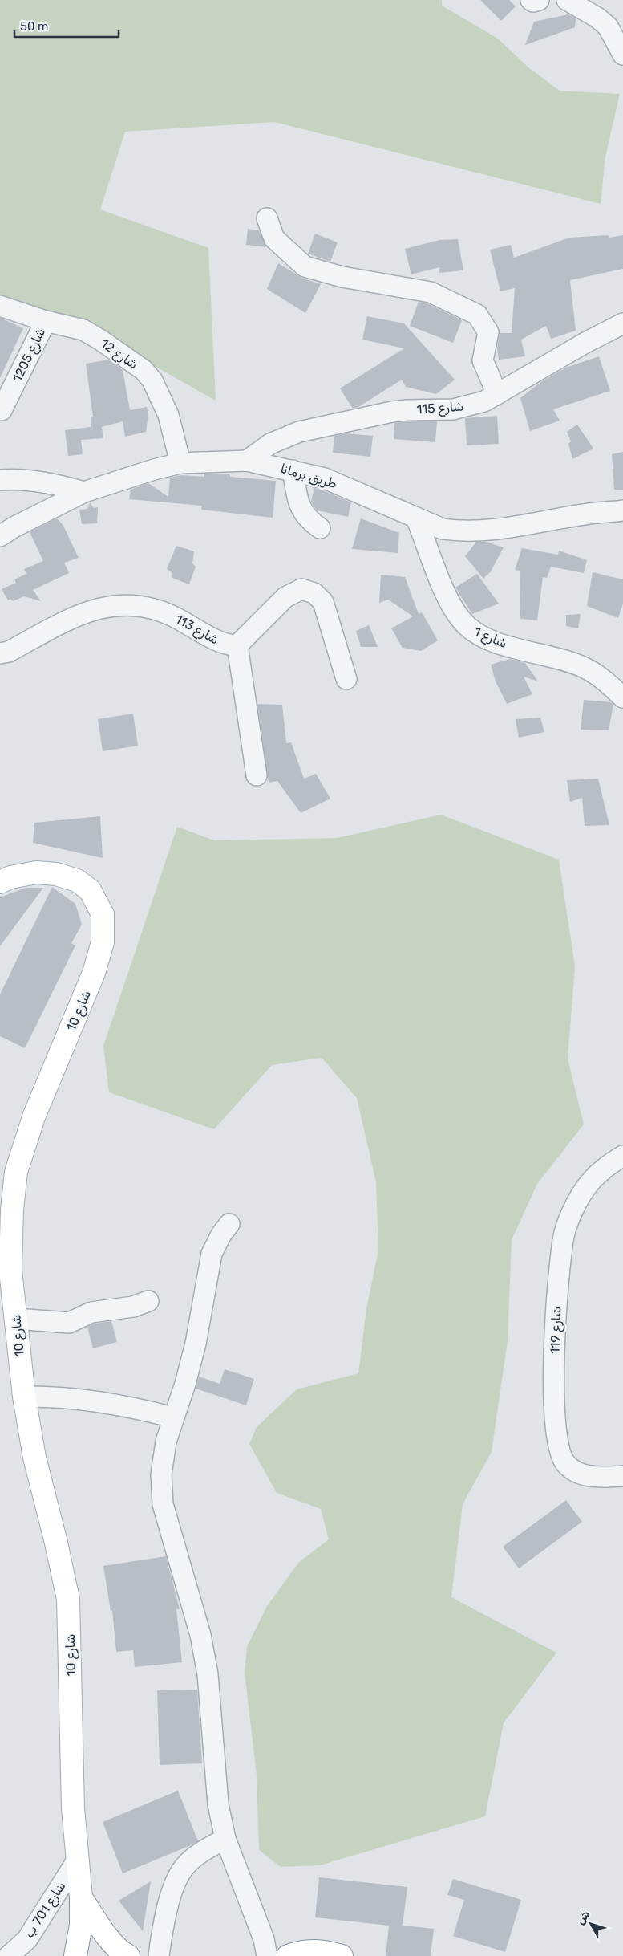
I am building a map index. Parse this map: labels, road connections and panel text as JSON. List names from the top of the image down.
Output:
{
  "streets": {
    "main road": ["شارع 10"],
    "street": [
      "شارع 12",
      "شارع 1205",
      "شارع 115",
      "طريق برمانا",
      "شارع 113",
      "شارع 1",
      "شارع 119",
      "شارع 701 ب"
    ]
  },
  "crossings": [
    ["شارع 12", "شارع 1205"],
    ["شارع 12", "طريق برمانا"],
    ["شارع 115", "طريق برمانا"],
    ["طريق برمانا", "شارع 1"],
    ["شارع 10", "شارع 701 ب"]
  ],
  "scale_bar": "50 m",
  "north": "top left"
}
